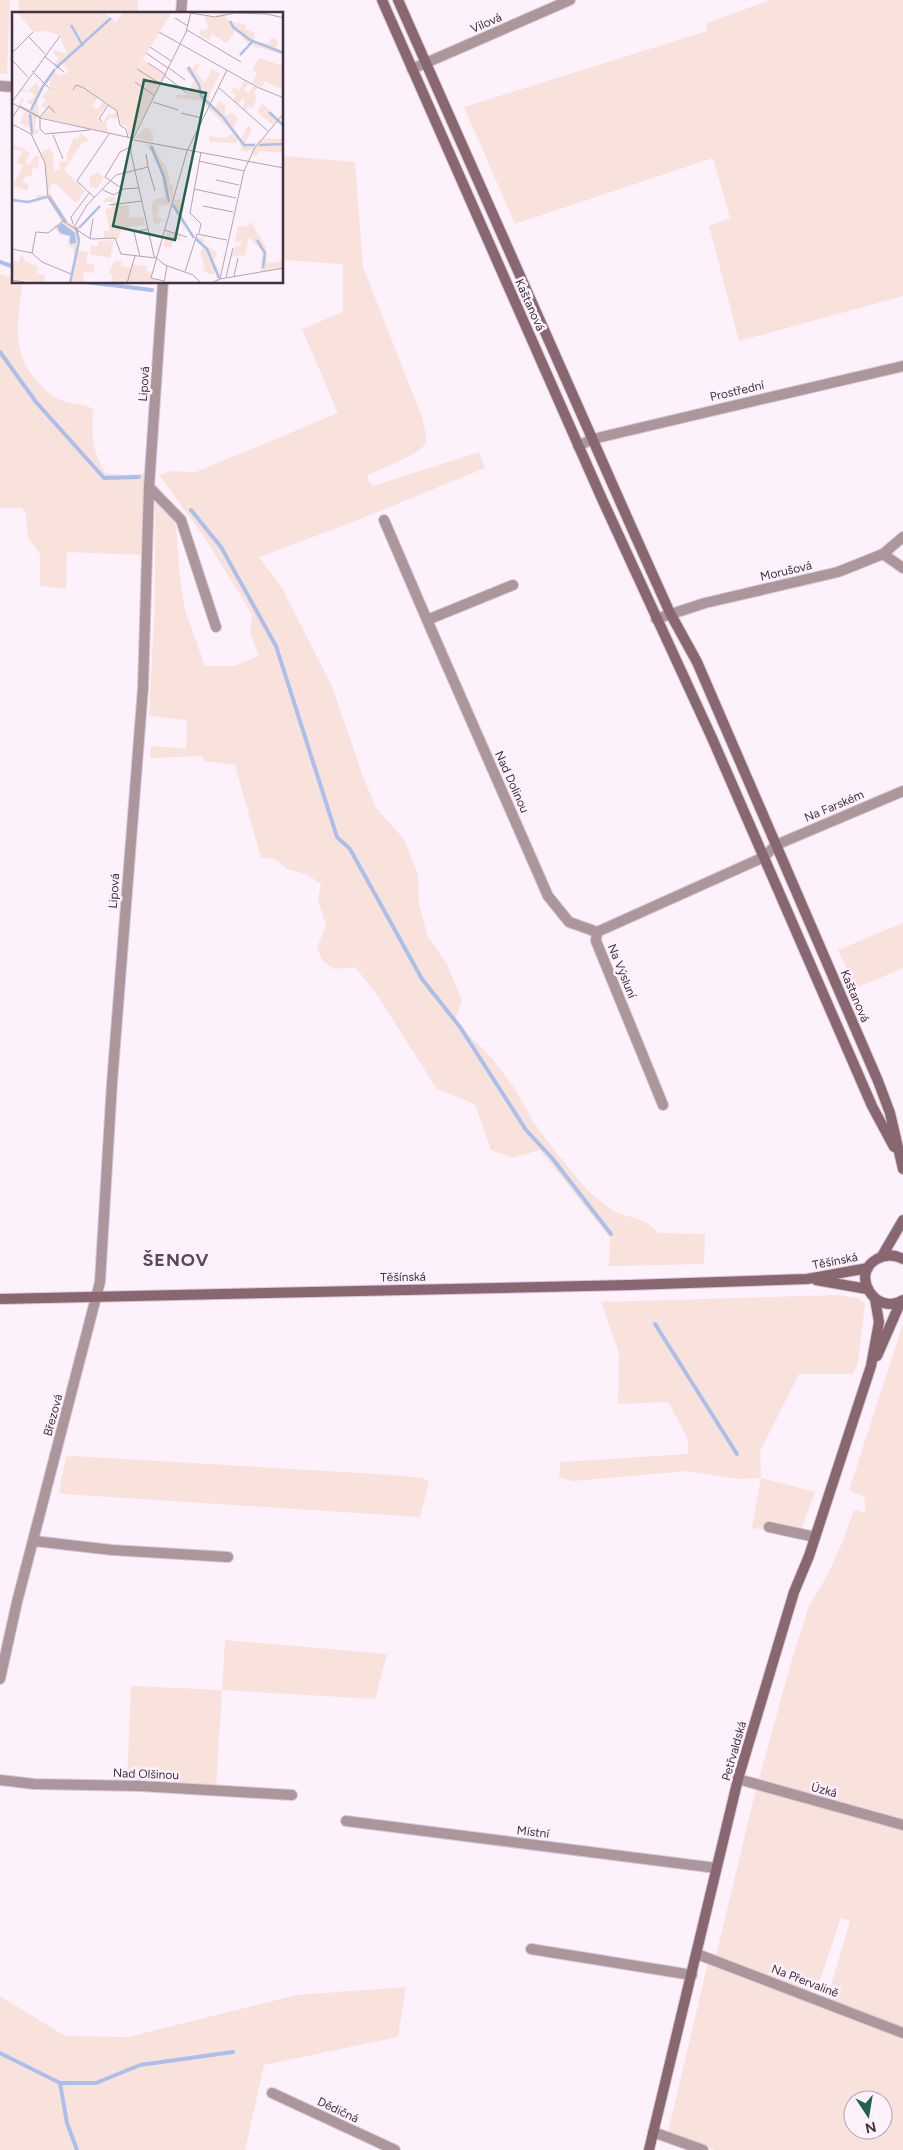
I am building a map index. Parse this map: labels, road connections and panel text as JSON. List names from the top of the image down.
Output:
{
  "streets": {
    "main road": ["Kaštanová", "Těšínská", "Petřvaldská"],
    "street": [
      "Vilová",
      "Lipová",
      "Prostřední",
      "Morušová",
      "Nad Dolinou",
      "Na Farském",
      "Na Výsluní",
      "Březová",
      "Nad Olšinou",
      "Úzká",
      "Místní",
      "Na Přervalině",
      "Dědičná"
    ]
  },
  "crossings": [
    ["Vilová", "Kaštanová"],
    ["Kaštanová", "Prostřední"],
    ["Kaštanová", "Morušová"],
    ["Kaštanová", "Na Farském"],
    ["Kaštanová", "Na Výsluní"],
    ["Lipová", "Těšínská"],
    ["Lipová", "Březová"],
    ["Nad Dolinou", "Na Výsluní"],
    ["Těšínská", "Březová"],
    ["Petřvaldská", "Úzká"],
    ["Petřvaldská", "Místní"],
    ["Petřvaldská", "Na Přervalině"]
  ],
  "districts": ["ŠENOV"],
  "north": "bottom"
}
